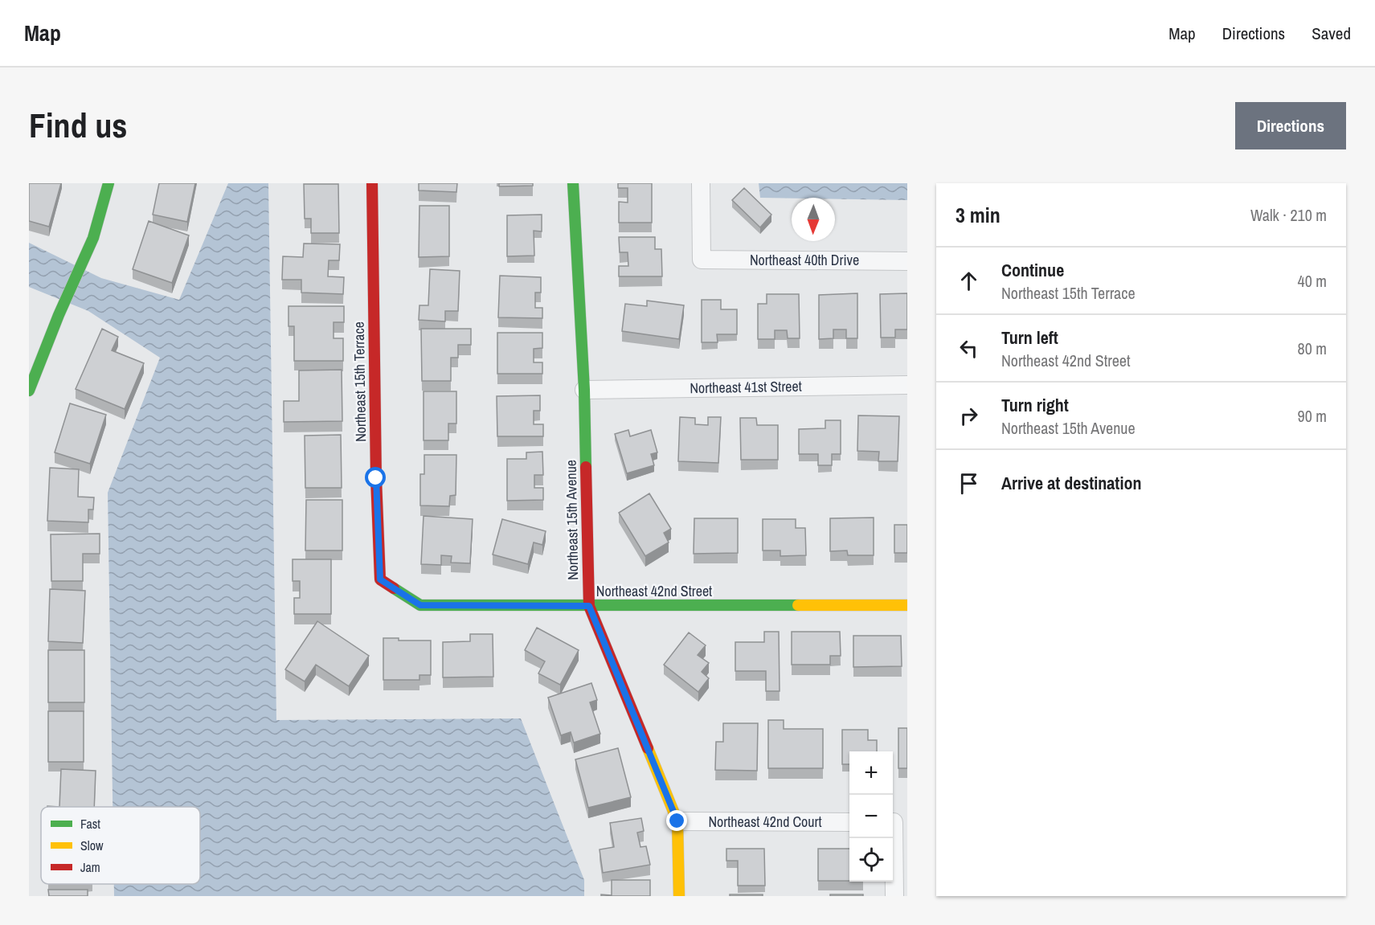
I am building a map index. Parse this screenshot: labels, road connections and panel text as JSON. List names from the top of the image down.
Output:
{
  "streets": {
    "street": [
      "Northeast 40th Drive",
      "Northeast 15th Terrace",
      "Northeast 41st Street",
      "Northeast 15th Avenue",
      "Northeast 42nd Street",
      "Northeast 42nd Court"
    ]
  },
  "crossings": [
    ["Northeast 15th Terrace", "Northeast 42nd Street"],
    ["Northeast 41st Street", "Northeast 15th Avenue"],
    ["Northeast 15th Avenue", "Northeast 42nd Street"],
    ["Northeast 15th Avenue", "Northeast 42nd Court"]
  ],
  "legend": ["Fast", "Slow", "Jam"],
  "north": "bottom",
  "page": {
    "header": "Map",
    "nav": ["Map", "Directions", "Saved"],
    "buttons": "Directions",
    "title": "Find us",
    "heading": ["3 min", "Walk · 210 m"],
    "list": [
      ["Continue", "Northeast 15th Terrace", "40 m"],
      ["Turn left", "Northeast 42nd Street", "80 m"],
      ["Turn right", "Northeast 15th Avenue", "90 m"],
      "Arrive at destination"
    ],
    "map_buttons": ["+", "−"]
  }
}
